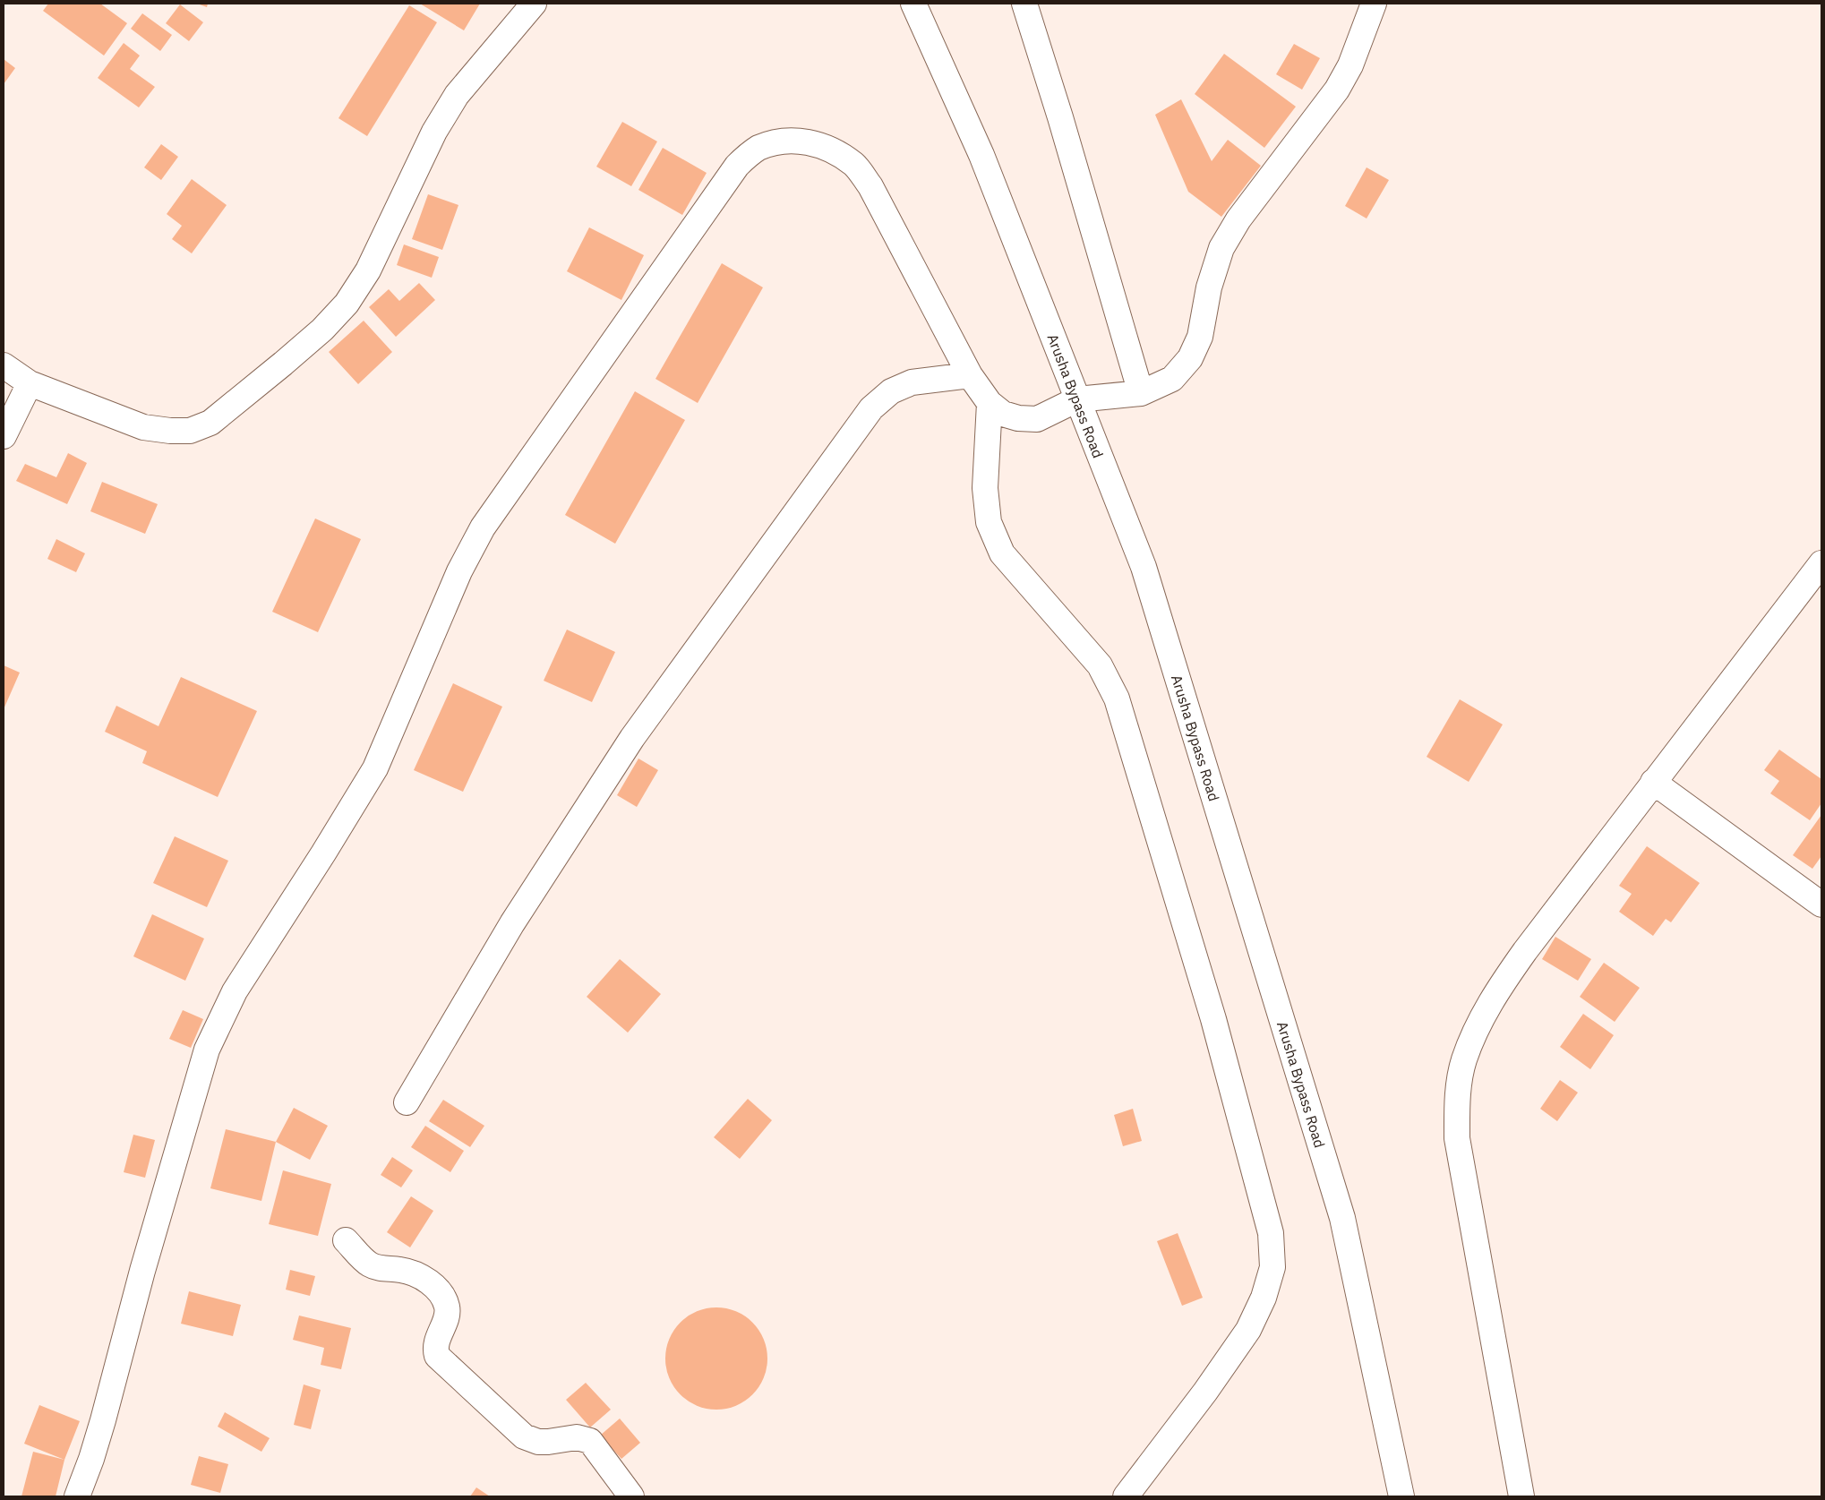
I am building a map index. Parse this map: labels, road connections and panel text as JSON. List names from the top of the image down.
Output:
{
  "streets": {
    "street": ["Arusha Bypass Road"]
  }
}
